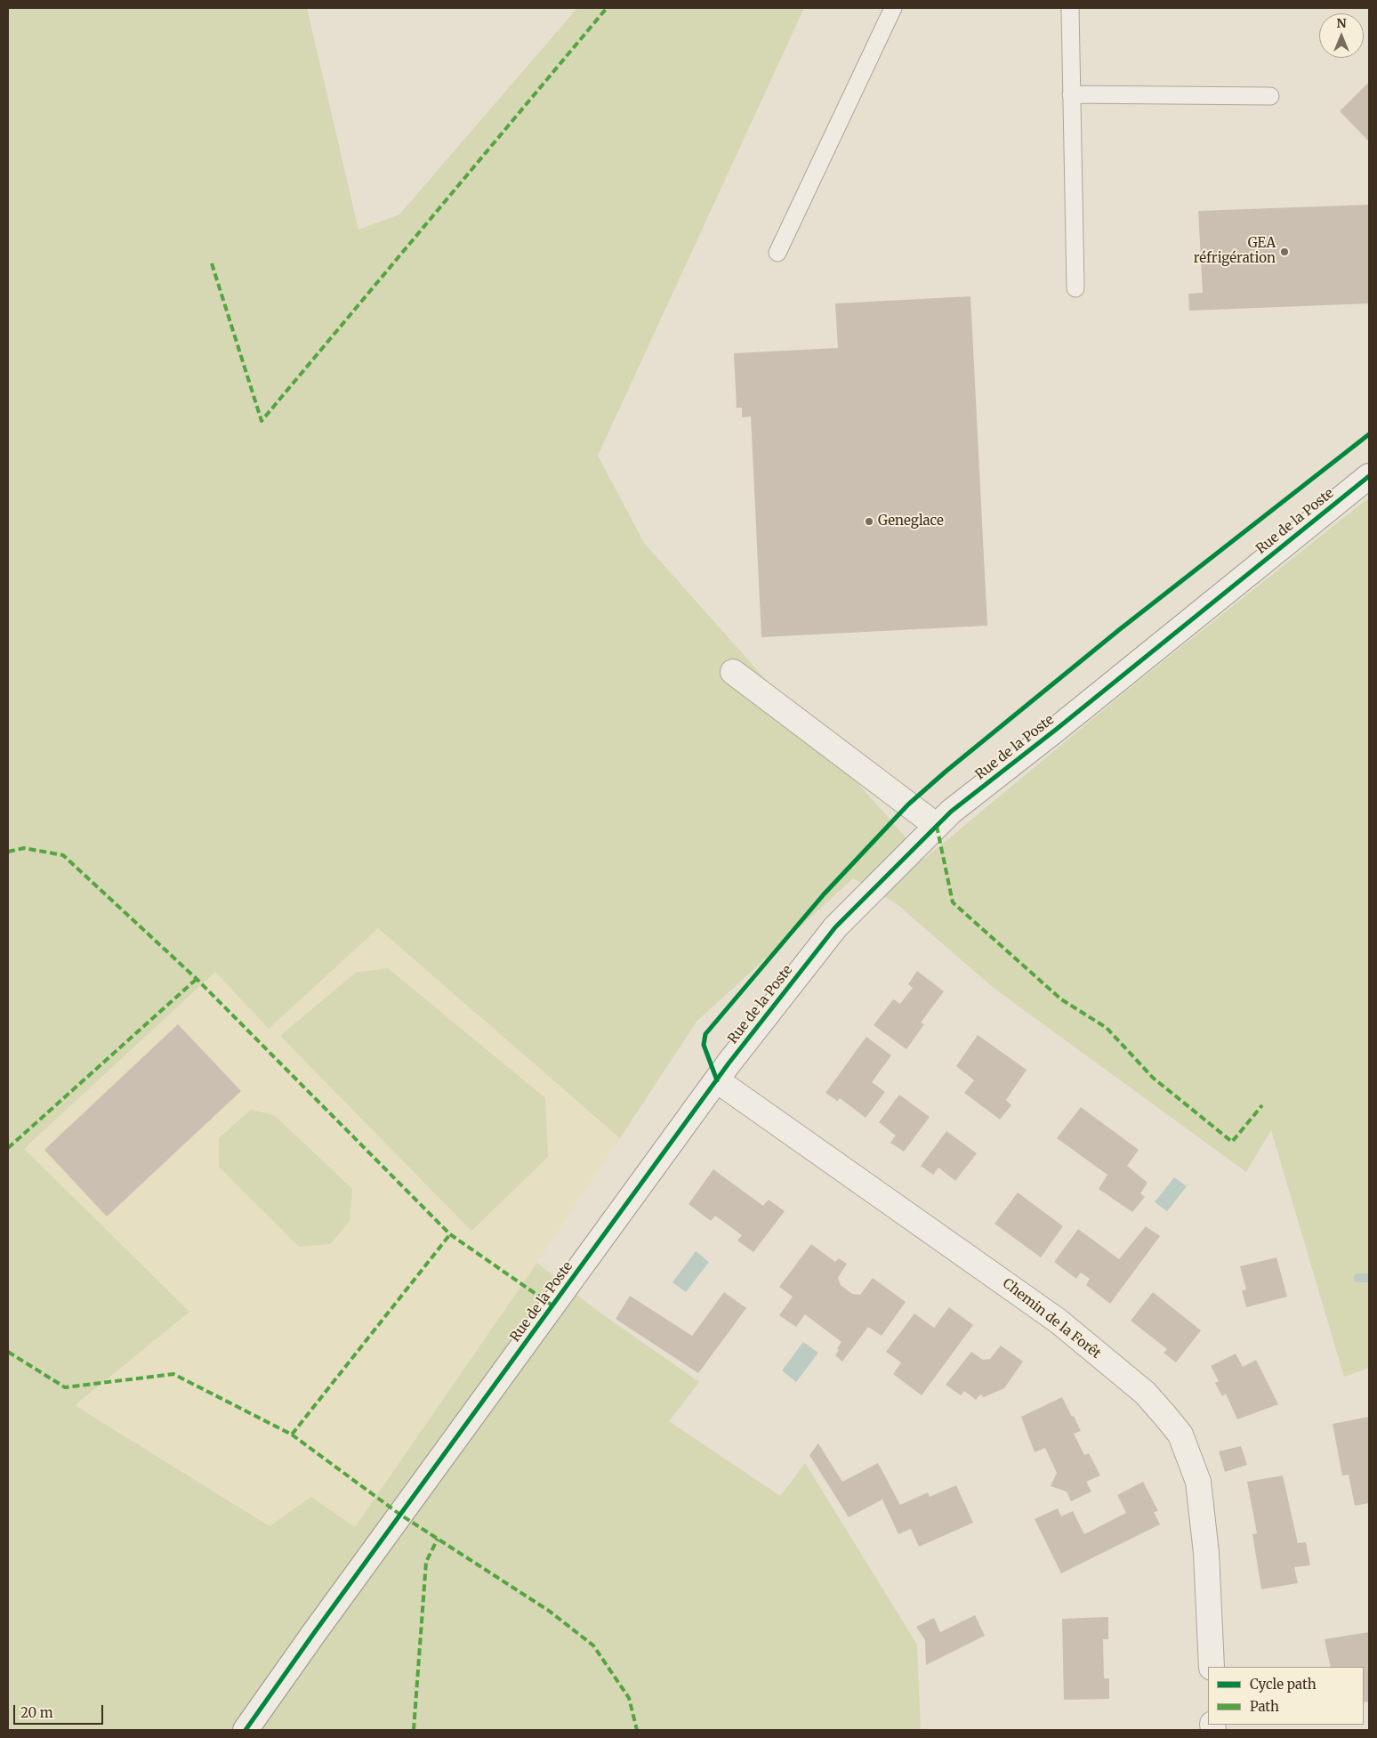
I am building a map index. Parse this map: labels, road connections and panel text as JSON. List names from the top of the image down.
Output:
{
  "streets": {
    "street": ["Rue de la Poste", "Chemin de la Forêt"]
  },
  "crossings": [
    ["Rue de la Poste", "Chemin de la Forêt"]
  ],
  "places": ["GEA réfrigération", "Geneglace"],
  "legend": ["Cycle path", "Path"],
  "scale_bar": "20 m",
  "north": "top"
}
